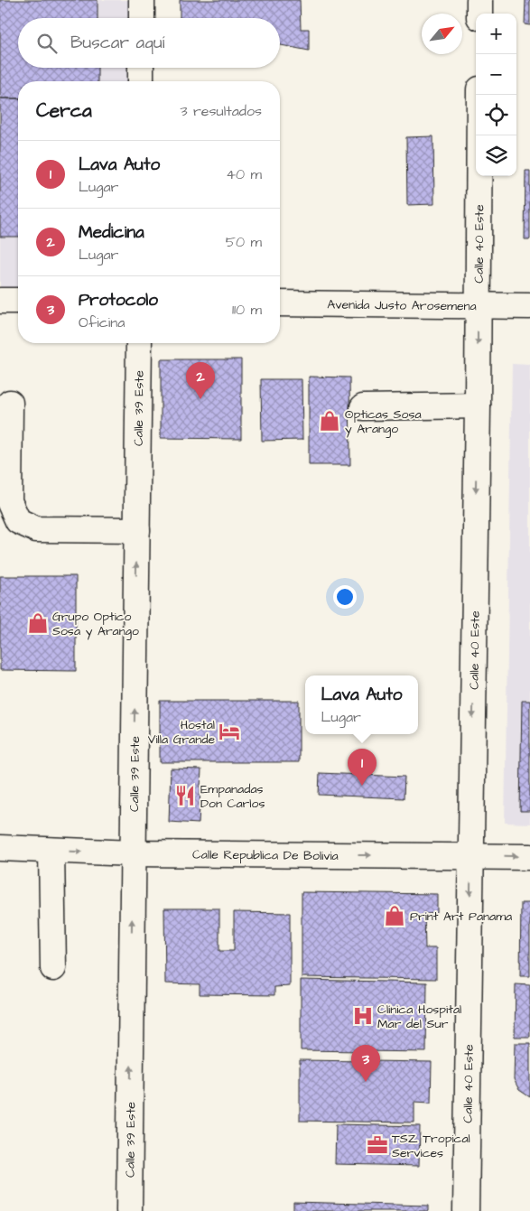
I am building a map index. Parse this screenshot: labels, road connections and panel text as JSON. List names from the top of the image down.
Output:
{
  "streets": {
    "street": [
      "Calle 40 Este",
      "Avenida Justo Arosemena",
      "Calle 39 Este",
      "Calle Republica De Bolivia"
    ]
  },
  "crossings": [
    ["Calle 40 Este", "Avenida Justo Arosemena"],
    ["Calle 40 Este", "Calle Republica De Bolivia"],
    ["Calle 39 Este", "Calle Republica De Bolivia"]
  ],
  "one_way": ["Calle 40 Este", "Calle 39 Este", "Calle Republica De Bolivia"],
  "places": {
    "shop": ["Opticas Sosa y Arango", "Grupo Optico Sosa y Arango", "Print Art Panama"],
    "hotel": ["Hostal Villa Grande"],
    "restaurant": ["Empanadas Don Carlos"],
    "hospital": ["Clínica Hospital Mar del Sur"],
    "office": ["TSZ Tropical Services"]
  },
  "north": "top right",
  "page": {
    "map_buttons": ["+", "−"],
    "search": "Buscar aquí",
    "heading": ["Cerca", "3 resultados"],
    "list": [
      {
        "mark": "1",
        "name": "Lava Auto",
        "note": "Lugar",
        "value": "40 m"
      },
      {
        "mark": "2",
        "name": "Medicina",
        "note": "Lugar",
        "value": "50 m"
      },
      {
        "mark": "3",
        "name": "Protocolo",
        "note": "Oficina",
        "value": "110 m"
      }
    ],
    "pins": ["2", "1", "3"],
    "popup": ["Lava Auto", "Lugar"]
  }
}
